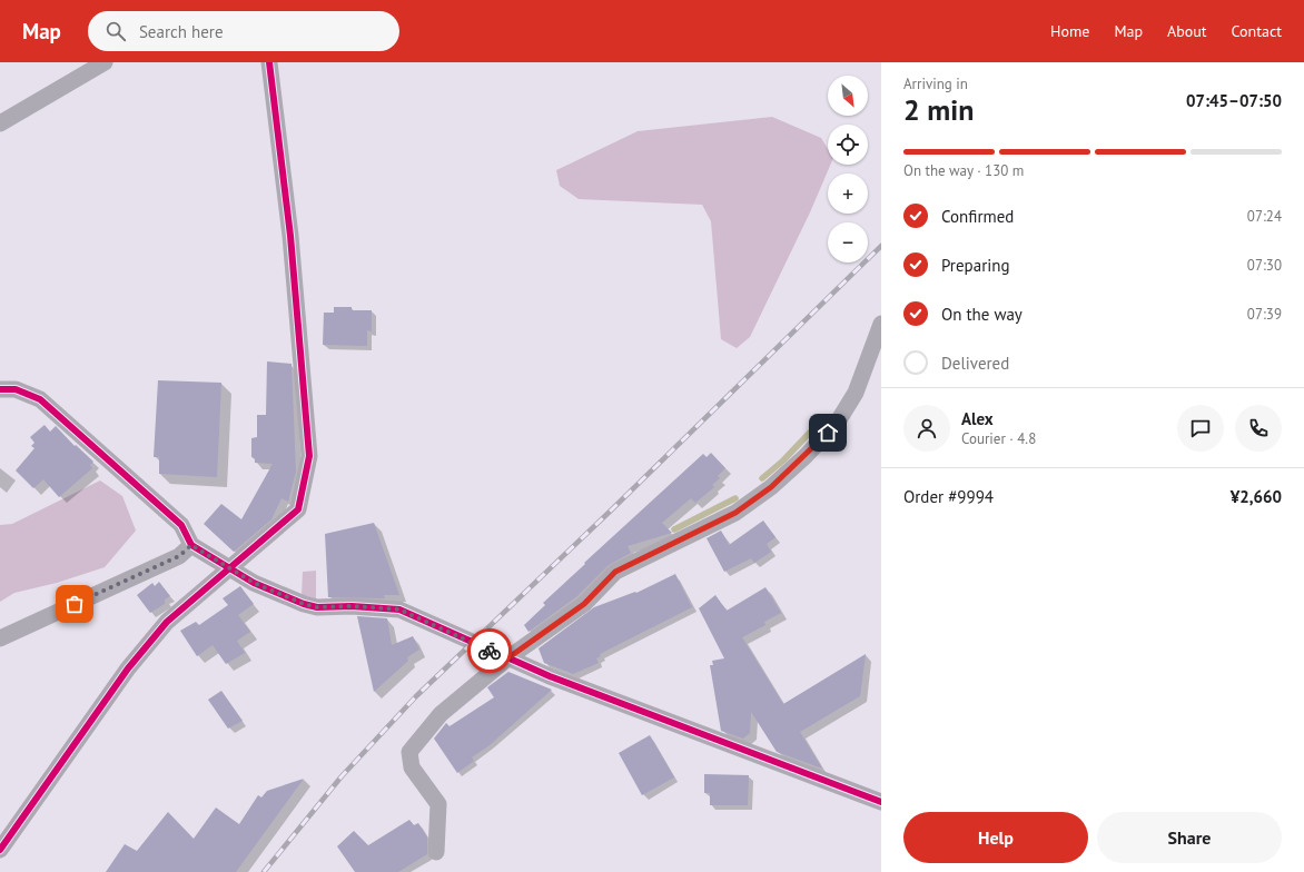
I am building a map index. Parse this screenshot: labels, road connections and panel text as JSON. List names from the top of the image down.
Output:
{
  "north": "bottom right",
  "page": {
    "header": "Map",
    "search": "Search here",
    "nav": [
      "Home",
      "Map",
      "About",
      "Contact"
    ],
    "heading": ["2 min", "Arriving in", "07:45–07:50"],
    "panel": [
      "Alex",
      "Courier · 4.8",
      "Order #9994",
      "¥2,660"
    ],
    "map_buttons": ["+", "−"],
    "bar": "On the way · 130 m",
    "list": [
      ["Confirmed", "07:24"],
      ["Preparing", "07:30"],
      ["On the way", "07:39"],
      "Delivered"
    ],
    "buttons": ["Help", "Share"]
  }
}
